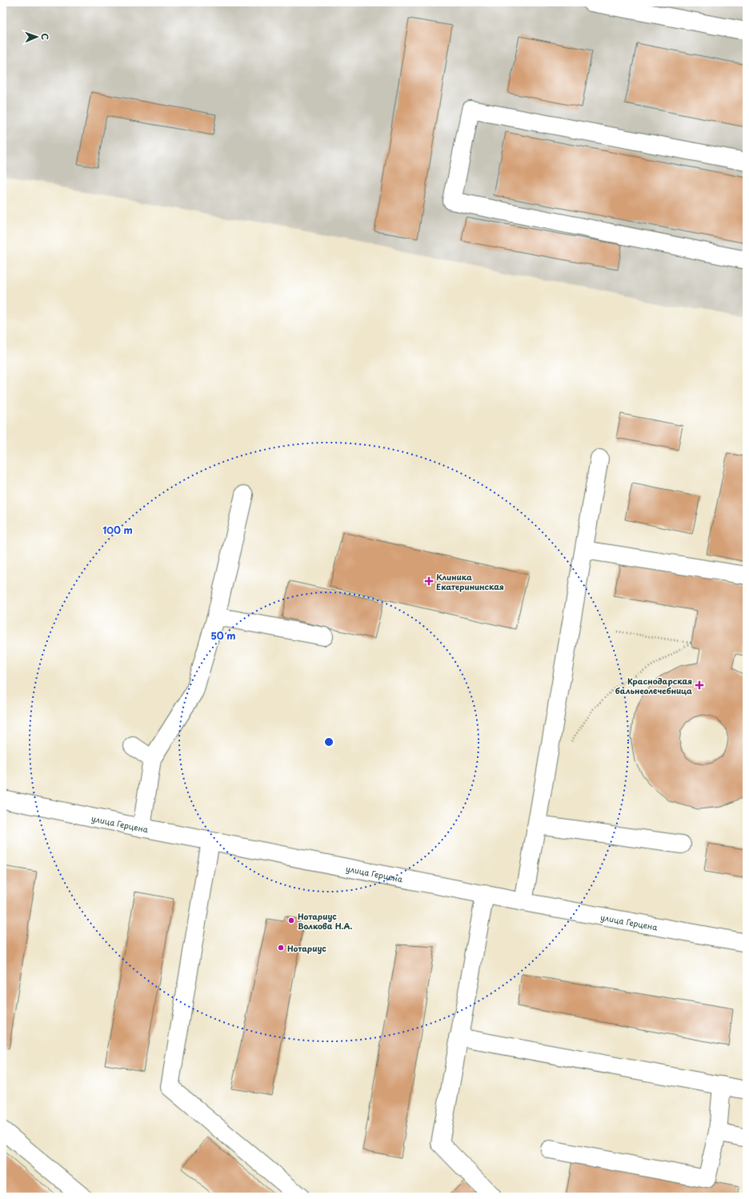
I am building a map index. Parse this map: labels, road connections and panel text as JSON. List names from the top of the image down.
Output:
{
  "streets": {
    "main road": ["улица Герцена"]
  },
  "places": {
    "health": ["Клиника Екатерининская", "Краснодарская бальнеолечебница"],
    "other": ["Нотариус Волкова Н.А.", "Нотариус"]
  },
  "north": "right",
  "rings": ["100 m", "50 m"]
}
